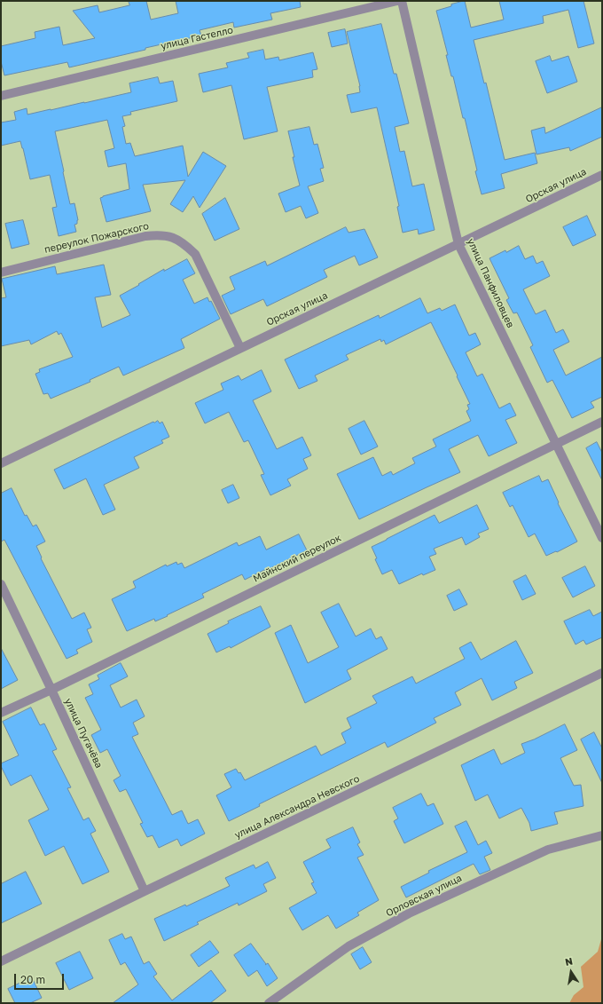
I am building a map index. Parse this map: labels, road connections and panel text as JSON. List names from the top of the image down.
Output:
{
  "streets": {
    "street": [
      "улица Гастелло",
      "Орская улица",
      "переулок Пожарского",
      "улица Панфиловцев",
      "Майнский переулок",
      "улица Пугачёва",
      "улица Александра Невского",
      "Орловская улица"
    ]
  },
  "crossings": [
    ["Орская улица", "переулок Пожарского"],
    ["Орская улица", "улица Панфиловцев"],
    ["улица Панфиловцев", "Майнский переулок"],
    ["Майнский переулок", "улица Пугачёва"],
    ["улица Пугачёва", "улица Александра Невского"]
  ],
  "scale_bar": "20 m",
  "north": "top"
}
